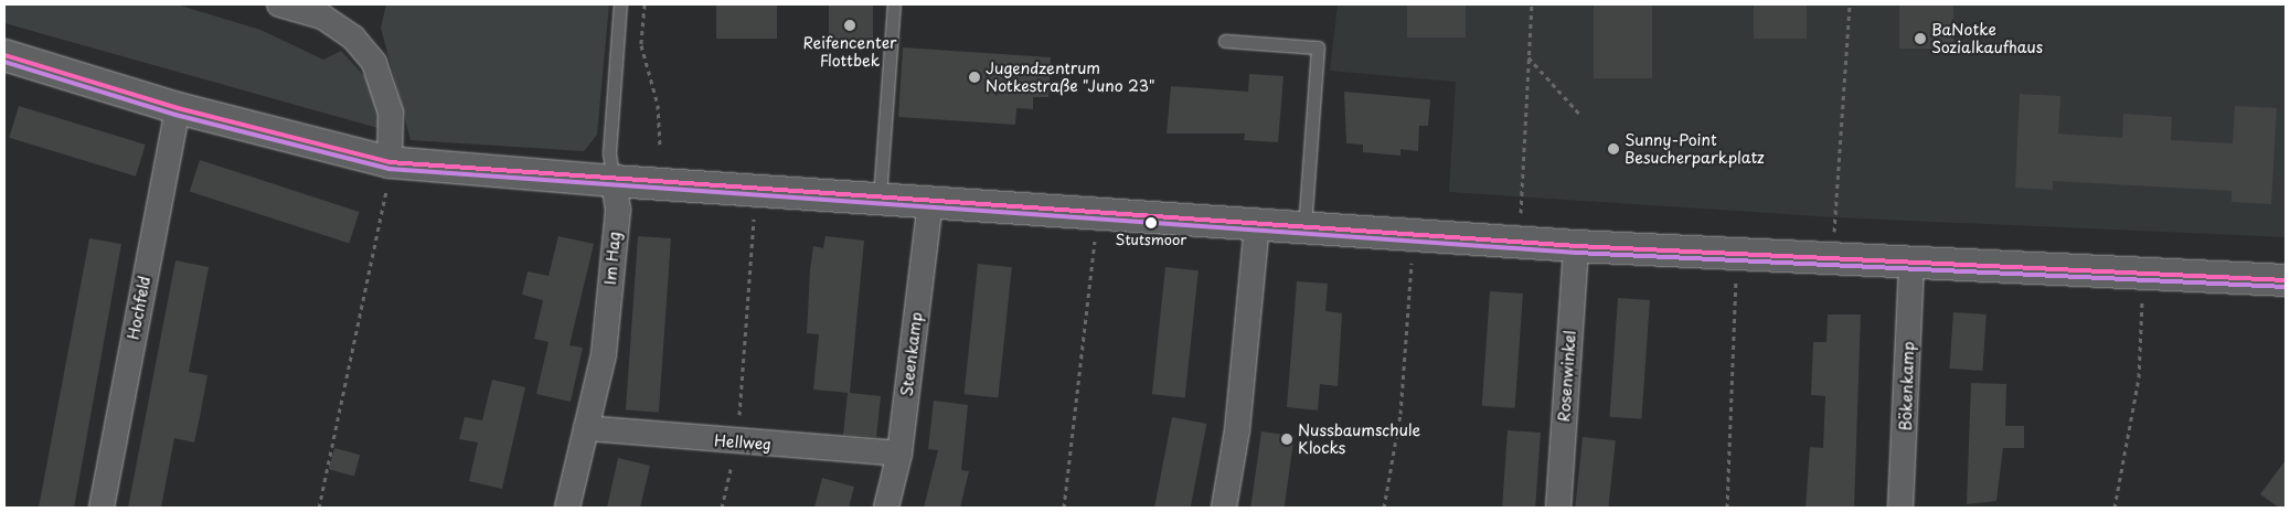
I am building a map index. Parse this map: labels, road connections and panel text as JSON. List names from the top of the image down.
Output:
{
  "streets": {
    "street": [
      "Im Hag",
      "Hochfeld",
      "Steenkamp",
      "Rosenwinkel",
      "Bökenkamp",
      "Hellweg"
    ]
  },
  "crossings": [
    ["Im Hag", "Hellweg"],
    ["Steenkamp", "Hellweg"]
  ],
  "places": [
    "Reifencenter Flottbek",
    "BaNotke Sozialkaufhaus",
    "Jugendzentrum Notkestraße \"Juno 23\"",
    "Sunny-Point Besucherparkplatz",
    "Stutsmoor",
    "Nussbaumschule Klocks"
  ]
}
